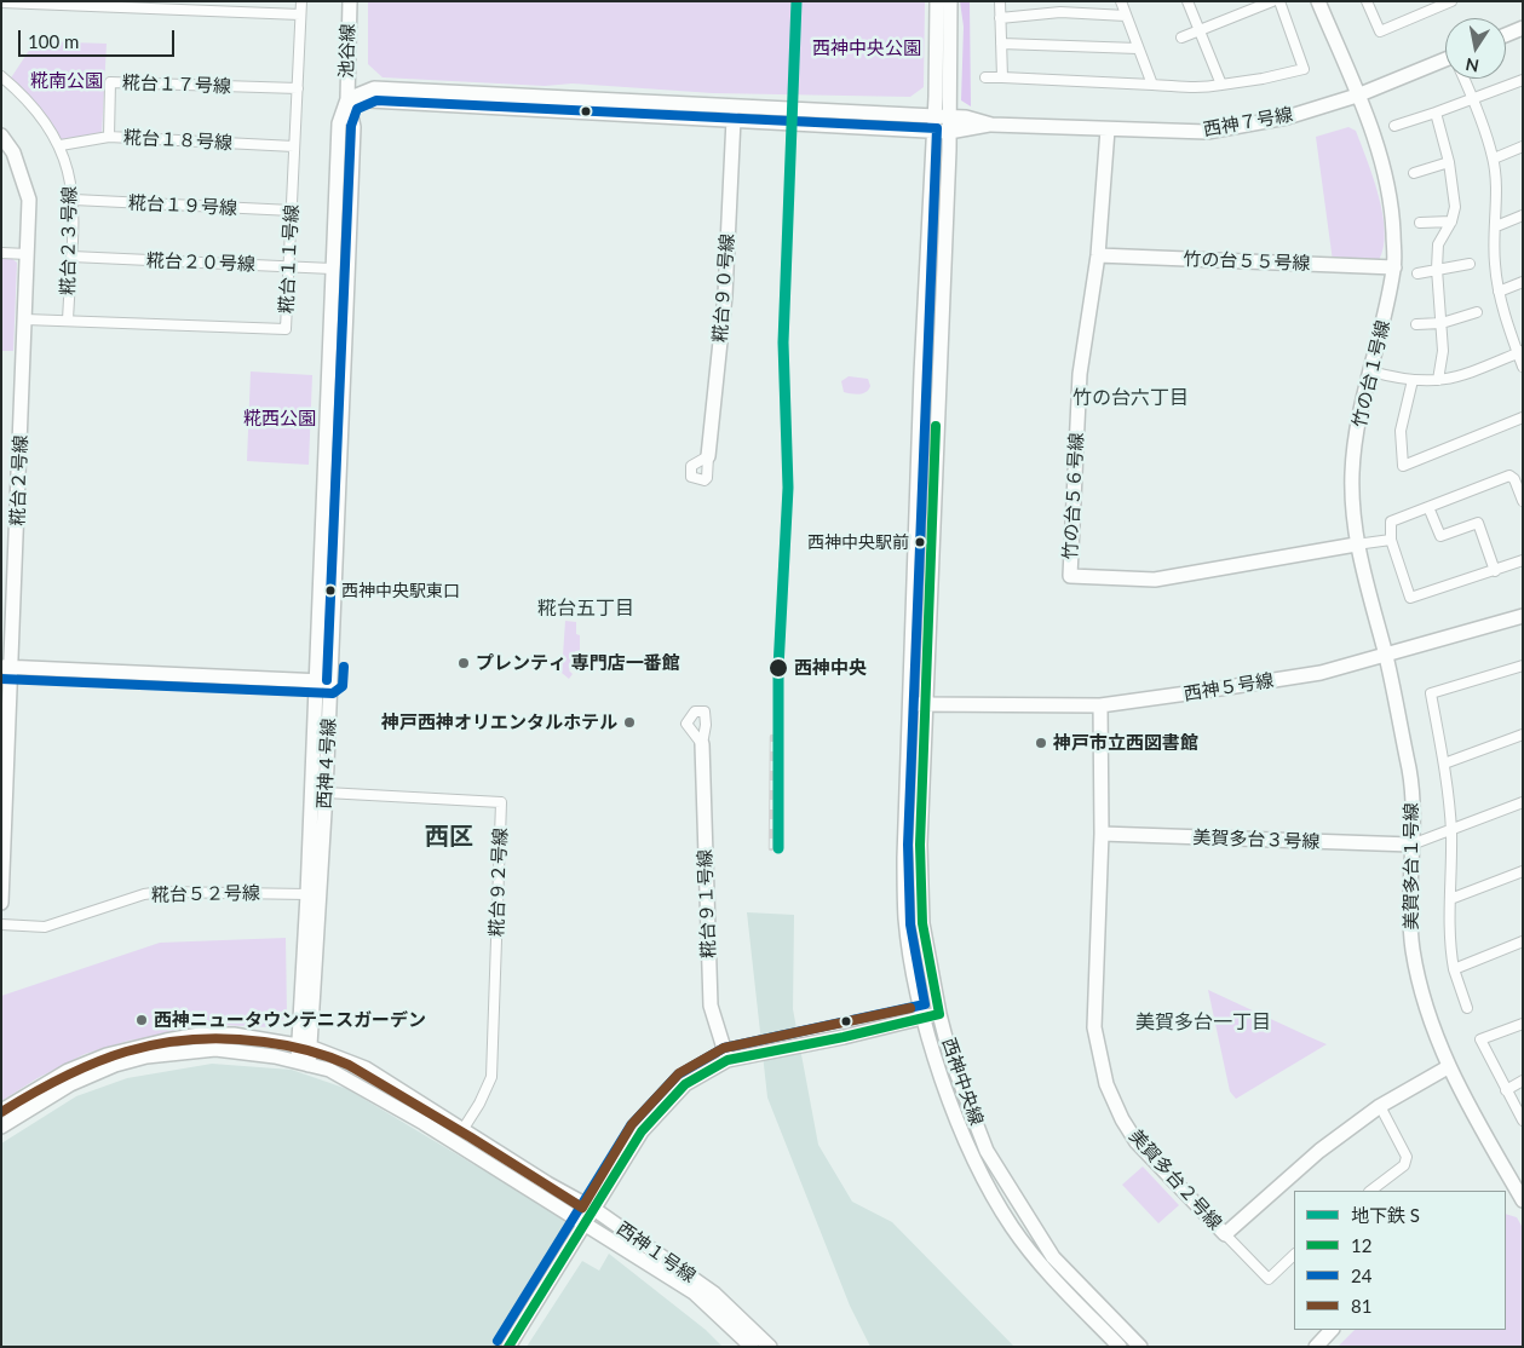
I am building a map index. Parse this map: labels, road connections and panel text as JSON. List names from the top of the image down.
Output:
{
  "streets": {
    "street": [
      "池谷線",
      "糀台１７号線",
      "西神７号線",
      "糀台１８号線",
      "糀台１９号線",
      "糀台２３号線",
      "糀台１１号線",
      "竹の台５５号線",
      "糀台２０号線",
      "糀台９０号線",
      "竹の台１号線",
      "糀台２号線",
      "竹の台５６号線",
      "西神５号線",
      "西神４号線",
      "美賀多台３号線",
      "美賀多台１号線",
      "糀台９２号線",
      "糀台５２号線",
      "糀台９１号線",
      "西神中央線",
      "美賀多台２号線",
      "西神１号線"
    ]
  },
  "crossings": [
    ["池谷線", "西神４号線"],
    ["糀台１７号線", "糀台１８号線"],
    ["糀台１７号線", "糀台１１号線"],
    ["西神７号線", "竹の台１号線"],
    ["西神７号線", "竹の台５６号線"],
    ["西神７号線", "西神中央線"],
    ["糀台１８号線", "糀台２３号線"],
    ["糀台１８号線", "糀台１１号線"],
    ["糀台１９号線", "糀台２３号線"],
    ["糀台１９号線", "糀台１１号線"],
    ["糀台２３号線", "糀台１１号線"],
    ["糀台２３号線", "糀台２０号線"],
    ["糀台１１号線", "糀台２０号線"],
    ["糀台１１号線", "糀台２号線"],
    ["竹の台５５号線", "竹の台１号線"],
    ["竹の台５５号線", "竹の台５６号線"],
    ["糀台２０号線", "西神４号線"],
    ["竹の台１号線", "竹の台５６号線"],
    ["竹の台１号線", "西神５号線"],
    ["竹の台１号線", "美賀多台１号線"],
    ["西神５号線", "美賀多台１号線"],
    ["西神５号線", "西神中央線"],
    ["西神５号線", "美賀多台２号線"],
    ["西神４号線", "糀台９２号線"],
    ["西神４号線", "糀台５２号線"],
    ["西神４号線", "西神１号線"],
    ["美賀多台３号線", "美賀多台１号線"],
    ["美賀多台３号線", "美賀多台２号線"],
    ["美賀多台１号線", "美賀多台２号線"],
    ["糀台９２号線", "西神１号線"]
  ],
  "districts": [
    "竹の台六丁目",
    "糀台五丁目",
    "西区",
    "美賀多台一丁目"
  ],
  "parks": ["西神中央公園", "糀南公園", "糀西公園"],
  "places": [
    "西神中央駅前",
    "西神中央駅東口",
    "プレンティ 専門店一番館",
    "西神中央",
    "神戸西神オリエンタルホテル",
    "神戸市立西図書館",
    "西神ニュータウンテニスガーデン"
  ],
  "lines": [
    "metro line S",
    "transit line 24",
    "transit line 12",
    "transit line 81"
  ],
  "legend": [
    "地下鉄 S",
    "12",
    "24",
    "81"
  ],
  "scale_bar": "100 m",
  "north": "bottom"
}
